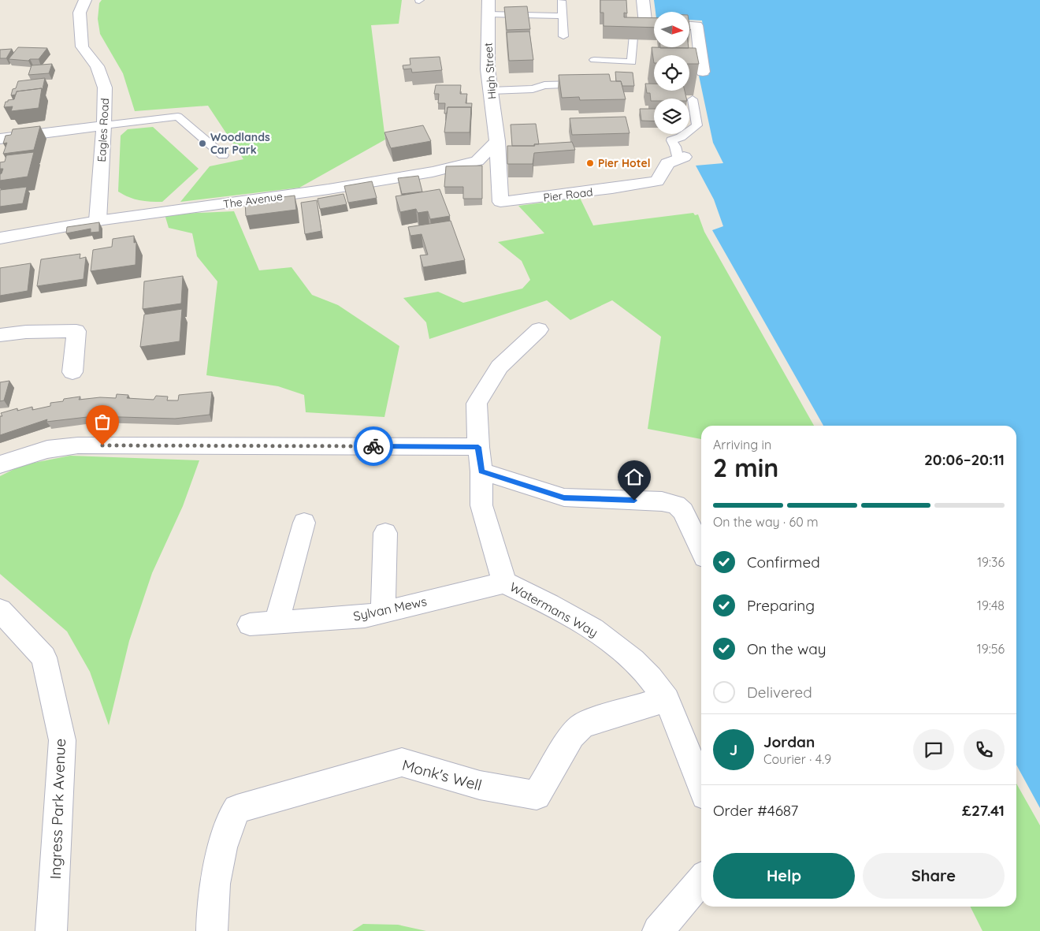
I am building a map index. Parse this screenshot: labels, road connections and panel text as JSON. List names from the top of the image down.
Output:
{
  "streets": {
    "street": [
      "High Street",
      "Eagles Road",
      "Pier Road",
      "The Avenue",
      "Sylvan Mews",
      "Watermans Way",
      "Monk's Well",
      "Ingress Park Avenue"
    ]
  },
  "crossings": [
    ["High Street", "Pier Road"],
    ["High Street", "The Avenue"],
    ["Eagles Road", "The Avenue"],
    ["Pier Road", "The Avenue"],
    ["Sylvan Mews", "Watermans Way"],
    ["Watermans Way", "Monk's Well"]
  ],
  "places": ["Woodlands Car Park", "Pier Hotel"],
  "north": "right",
  "page": {
    "heading": ["2 min", "Arriving in", "20:06–20:11"],
    "panel": [
      "Jordan",
      "Courier · 4.9",
      "Order #4687",
      "£27.41"
    ],
    "bar": "On the way · 60 m",
    "list": [
      ["Confirmed", "19:36"],
      ["Preparing", "19:48"],
      ["On the way", "19:56"],
      "Delivered"
    ],
    "round": "J",
    "buttons": ["Help", "Share"]
  }
}
